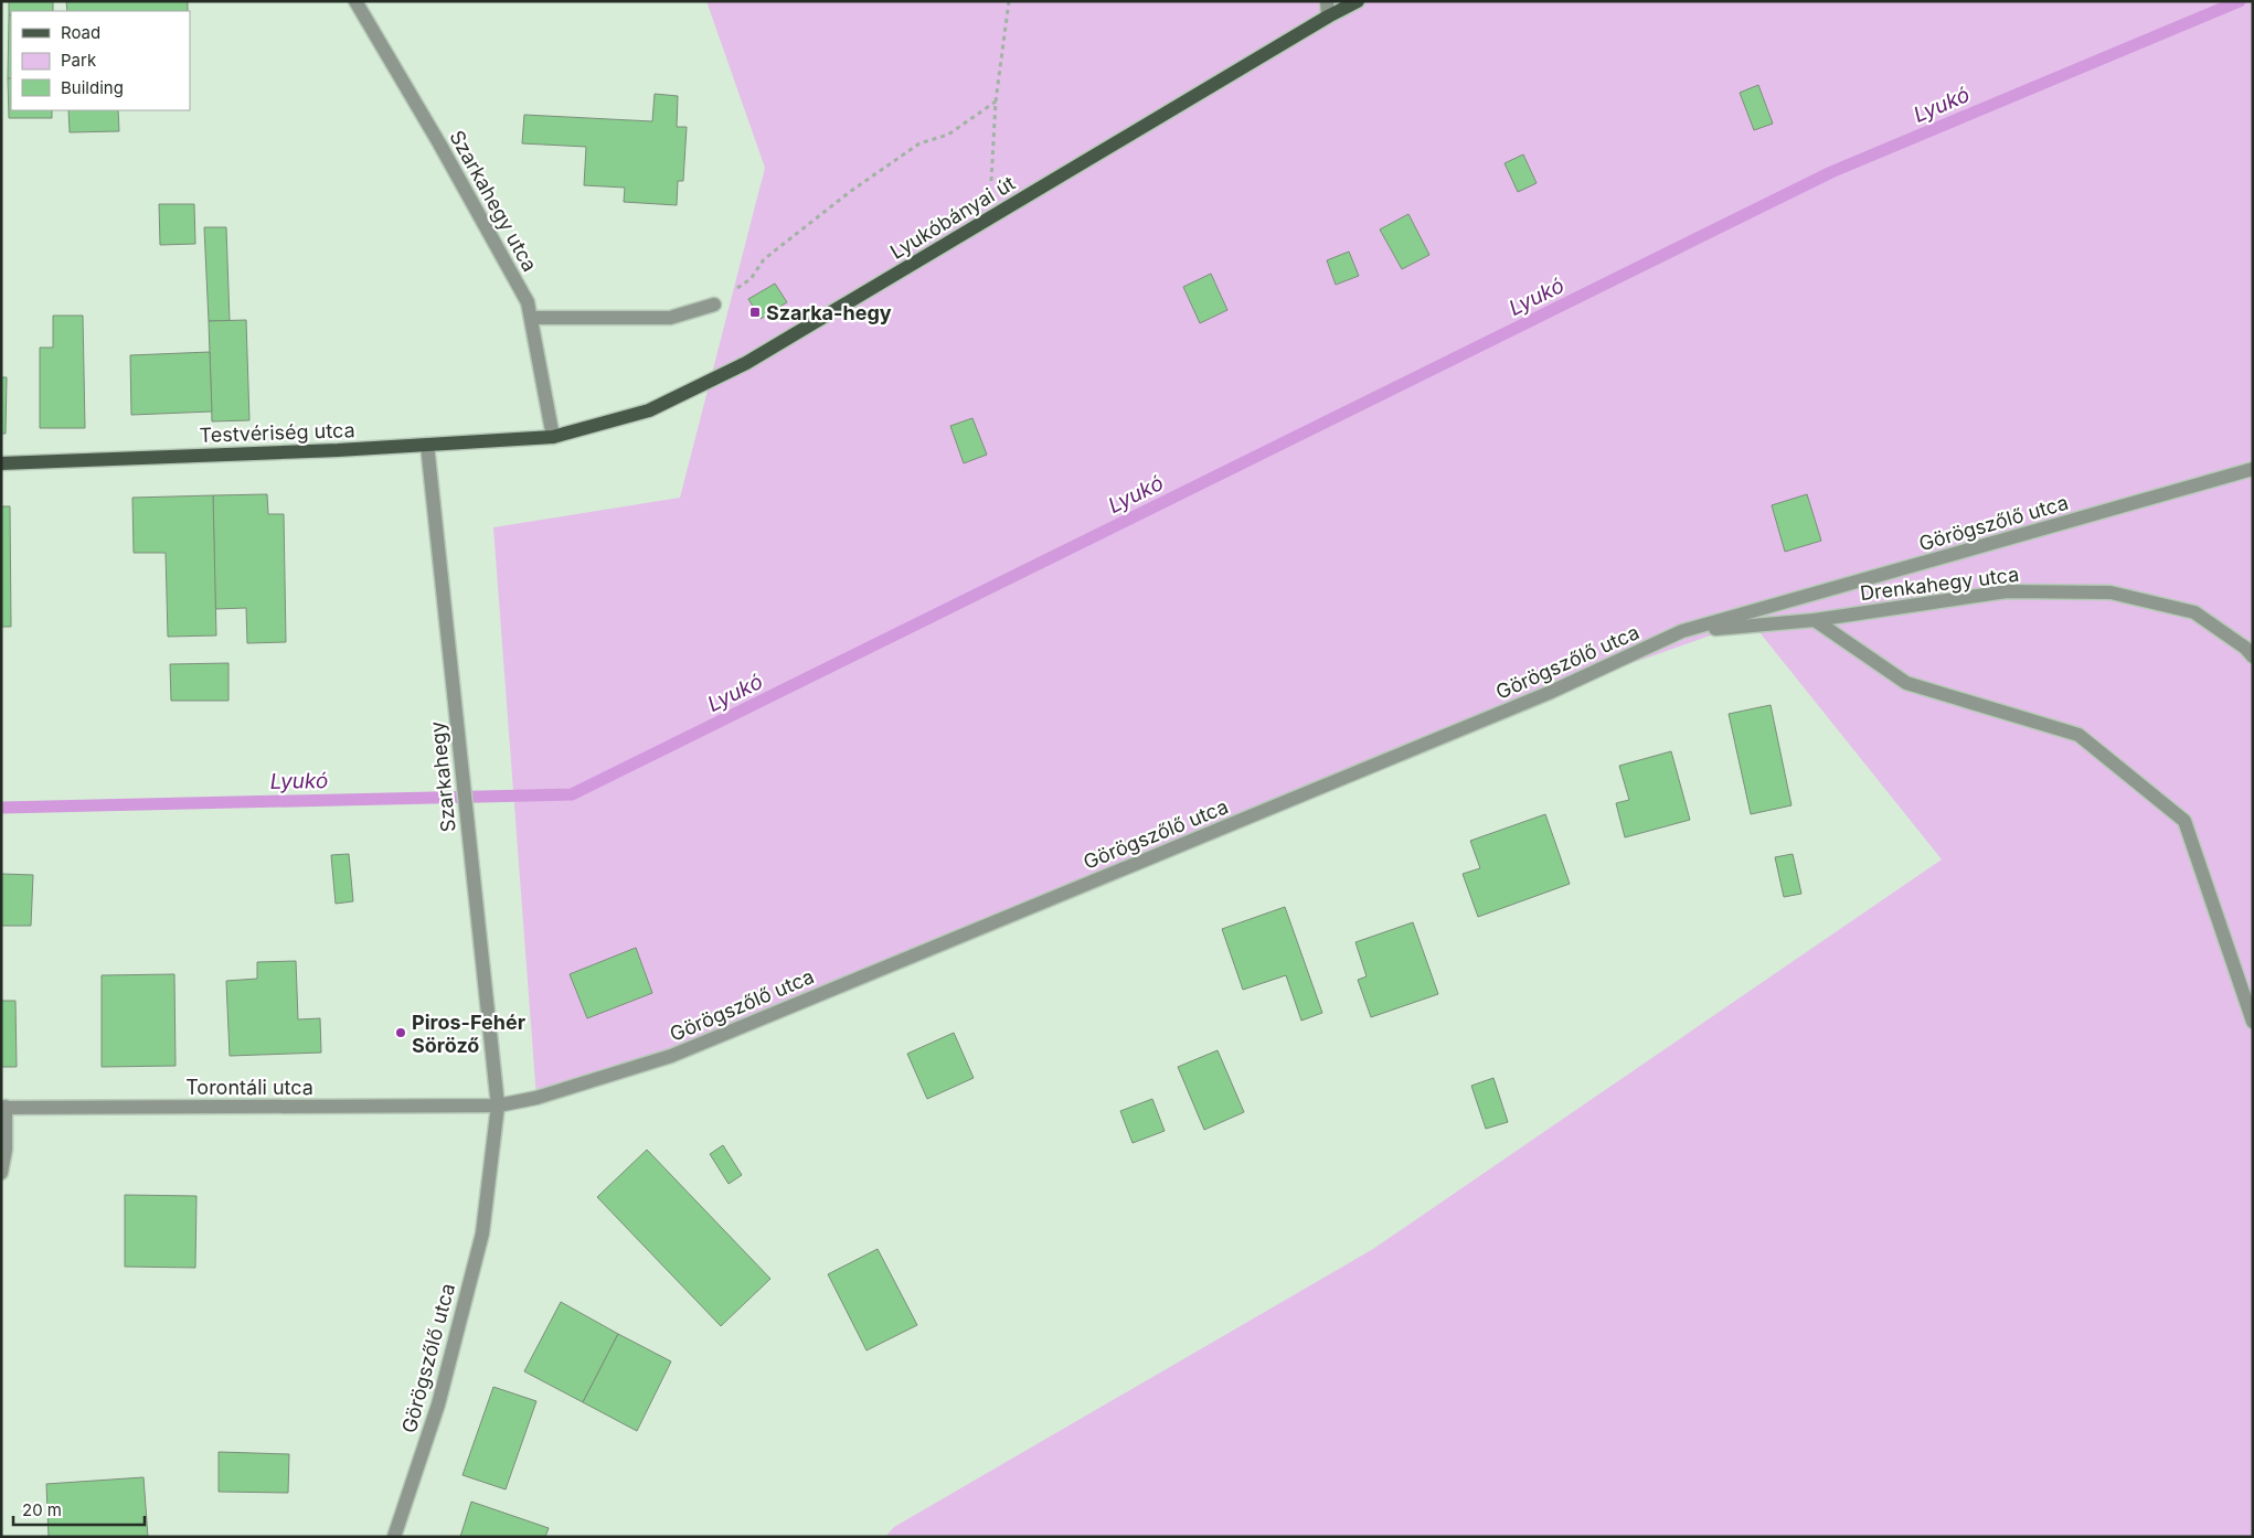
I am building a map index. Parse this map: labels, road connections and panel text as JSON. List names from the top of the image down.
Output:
{
  "streets": {
    "main road": ["Lyukóbányai út", "Testvériség utca"],
    "street": [
      "Szarkahegy utca",
      "Görögszőlő utca",
      "Drenkahegy utca",
      "Szarkahegy",
      "Torontáli utca"
    ]
  },
  "crossings": [
    ["Szarkahegy utca", "Lyukóbányai út"],
    ["Szarkahegy utca", "Testvériség utca"],
    ["Lyukóbányai út", "Testvériség utca"],
    ["Testvériség utca", "Szarkahegy"],
    ["Görögszőlő utca", "Drenkahegy utca"],
    ["Görögszőlő utca", "Szarkahegy"],
    ["Görögszőlő utca", "Torontáli utca"],
    ["Szarkahegy", "Torontáli utca"]
  ],
  "water": ["Lyukó"],
  "places": {
    "transit": ["Szarka-hegy"],
    "other": ["Piros-Fehér Söröző"]
  },
  "legend": ["Road", "Park", "Building"],
  "scale_bar": "20 m"
}
